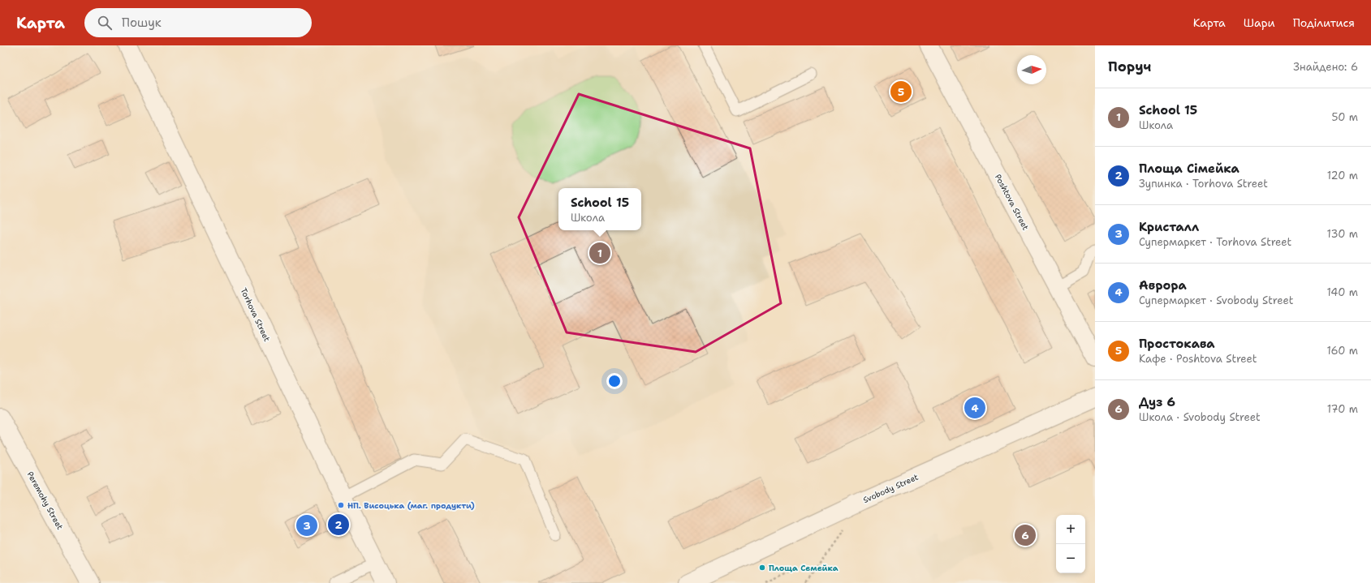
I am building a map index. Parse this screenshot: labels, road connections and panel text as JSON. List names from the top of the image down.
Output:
{
  "streets": {
    "street": [
      "Poshtova Street",
      "Torhova Street",
      "Svobody Street",
      "Peremohy Street"
    ]
  },
  "places": ["НП. Висоцька (маг. продукти)", "Площа Семейка"],
  "north": "right",
  "page": {
    "header": "Карта",
    "search": "Пошук",
    "nav": ["Карта", "Шари", "Поділитися"],
    "heading": ["Поруч", "Знайдено: 6"],
    "pins": [
      "5",
      "1",
      "4",
      "2",
      "3",
      "6"
    ],
    "list": [
      {
        "mark": "1",
        "name": "School 15",
        "note": "Школа",
        "value": "50 m"
      },
      {
        "mark": "2",
        "name": "Площа Сімейка",
        "note": "Зупинка · Torhova Street",
        "value": "120 m"
      },
      {
        "mark": "3",
        "name": "Кристалл",
        "note": "Супермаркет · Torhova Street",
        "value": "130 m"
      },
      {
        "mark": "4",
        "name": "Аврора",
        "note": "Супермаркет · Svobody Street",
        "value": "140 m"
      },
      {
        "mark": "5",
        "name": "Простокава",
        "note": "Кафе · Poshtova Street",
        "value": "160 m"
      },
      {
        "mark": "6",
        "name": "Дуз 6",
        "note": "Школа · Svobody Street",
        "value": "170 m"
      }
    ],
    "popup": ["School 15", "Школа"],
    "map_buttons": ["+", "−"]
  }
}
